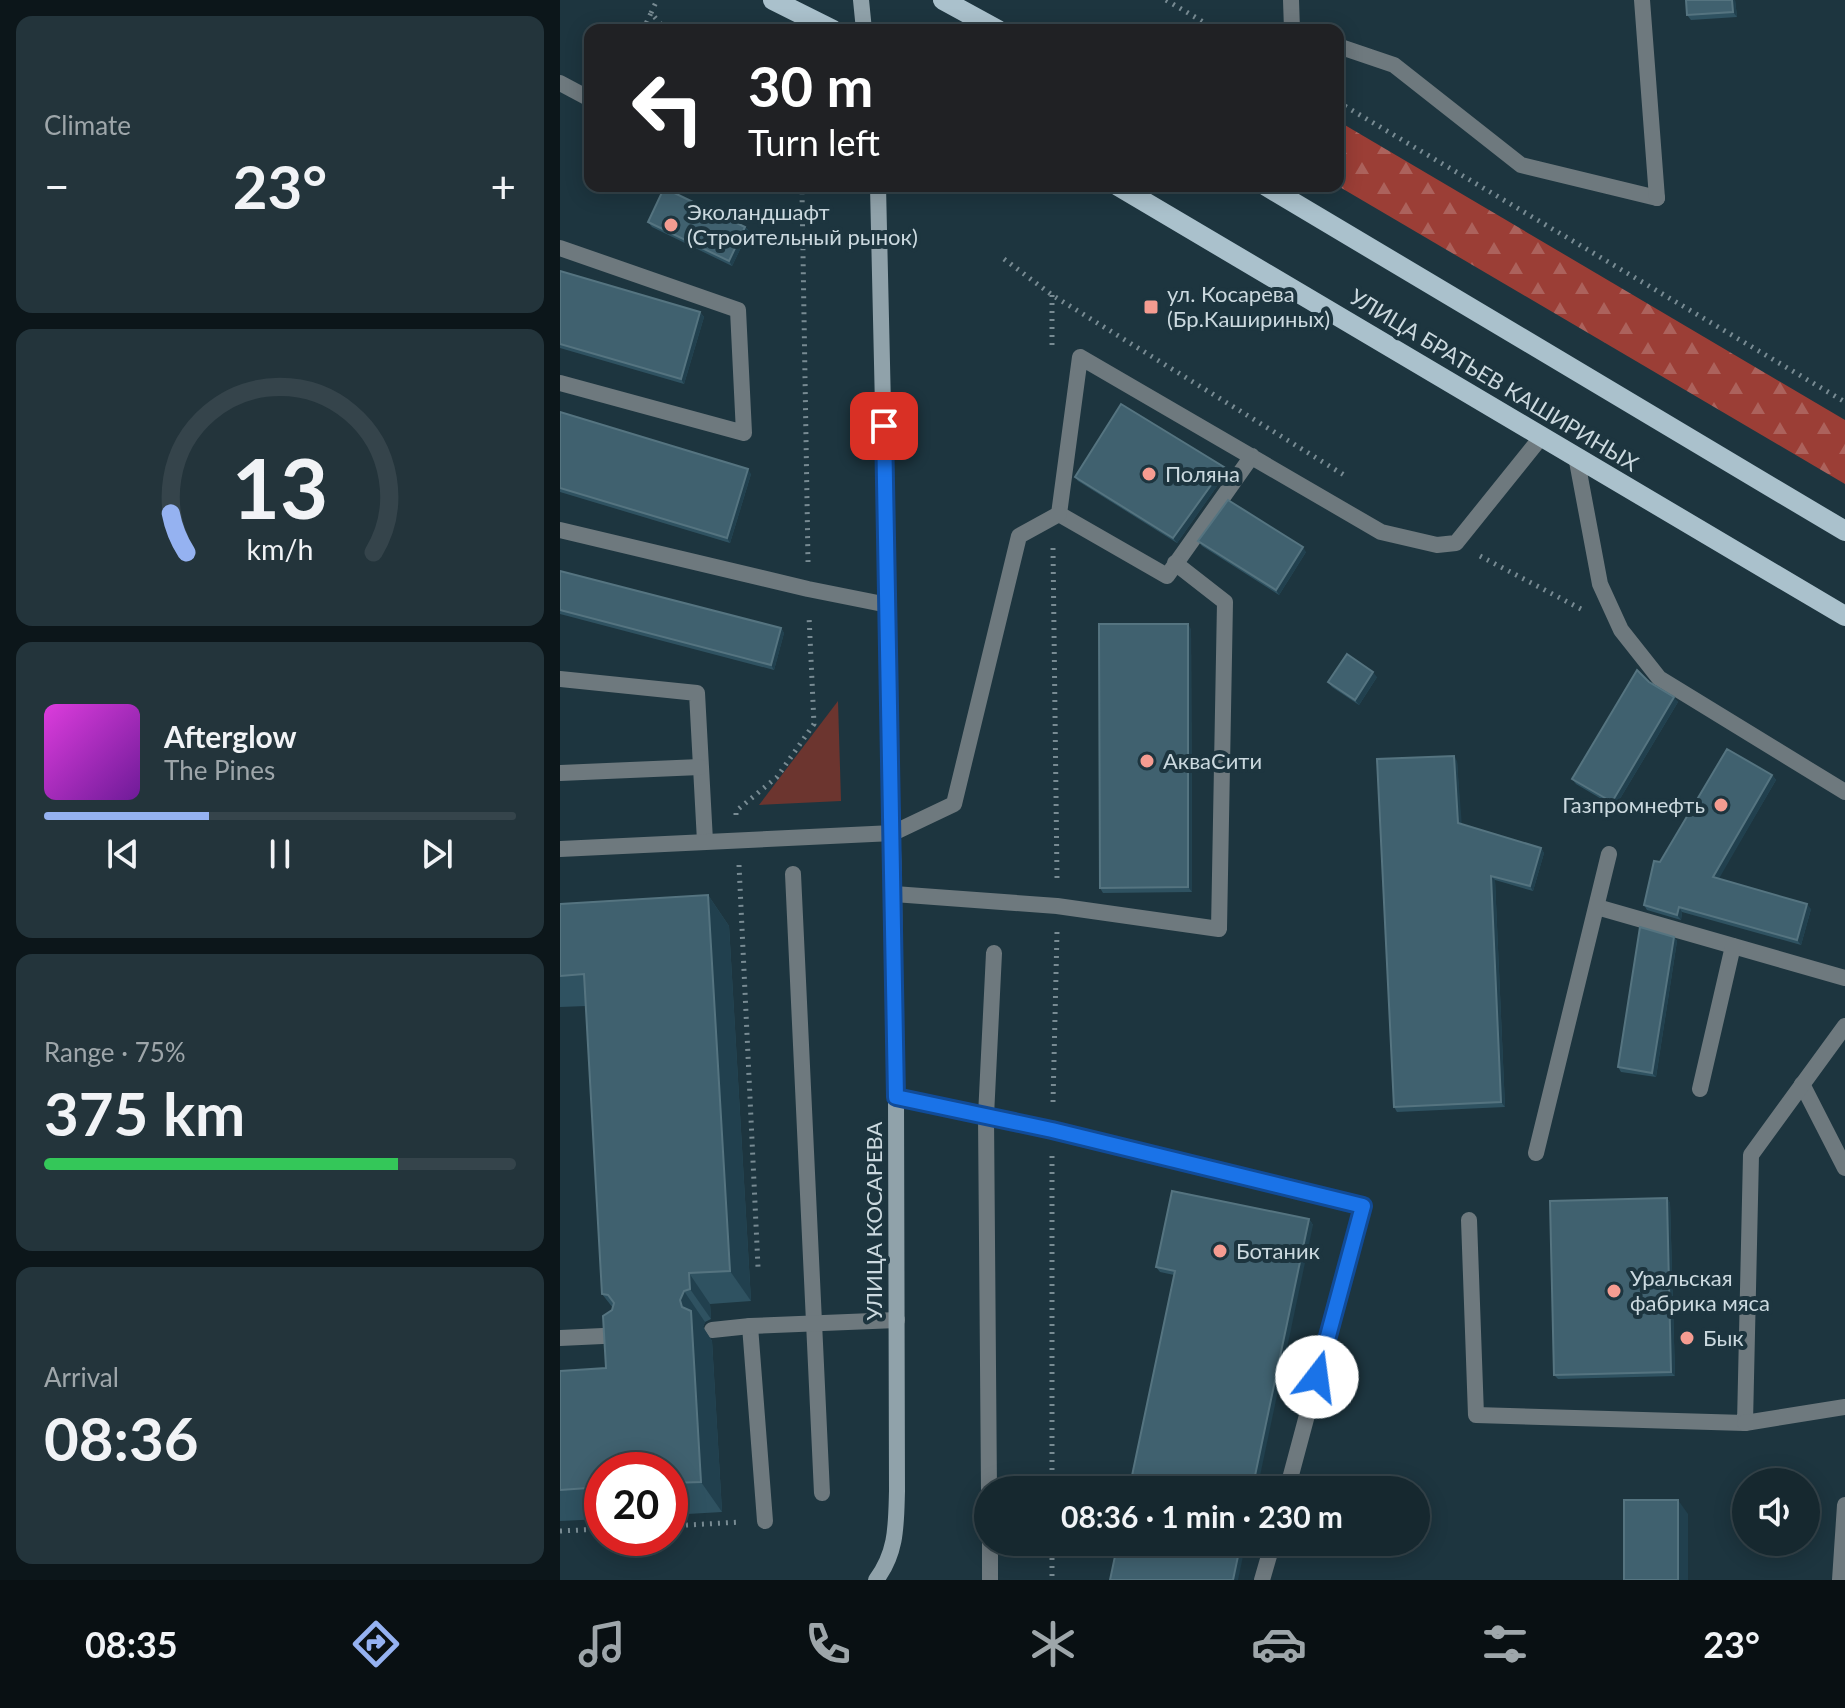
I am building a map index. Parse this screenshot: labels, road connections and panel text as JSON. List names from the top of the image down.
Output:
{
  "streets": {
    "main road": ["УЛИЦА БРАТЬЕВ КАШИРИНЫХ", "УЛИЦА КОСАРЕВА"]
  },
  "places": {
    "other": [
      "Эколандшафт (Строительный рынок)",
      "Поляна",
      "АкваСити",
      "Газпромнефть",
      "Ботаник",
      "Уральская фабрика мяса",
      "Бык"
    ],
    "transit": ["ул. Косарева (Бр.Кашириных)"]
  },
  "page": {
    "tile": [
      "Climate",
      ["Range · 75%", "375 km"],
      ["Arrival", "08:36"]
    ],
    "turn": ["30 m", "Turn left"],
    "heat": ["−", "23°", "+"],
    "song": ["Afterglow", "The Pines"],
    "limit": "20",
    "trip": "08:36 · 1 min · 230 m",
    "tabs": ["08:35", "23°"],
    "gauge": ["13", "km/h"]
  }
}
